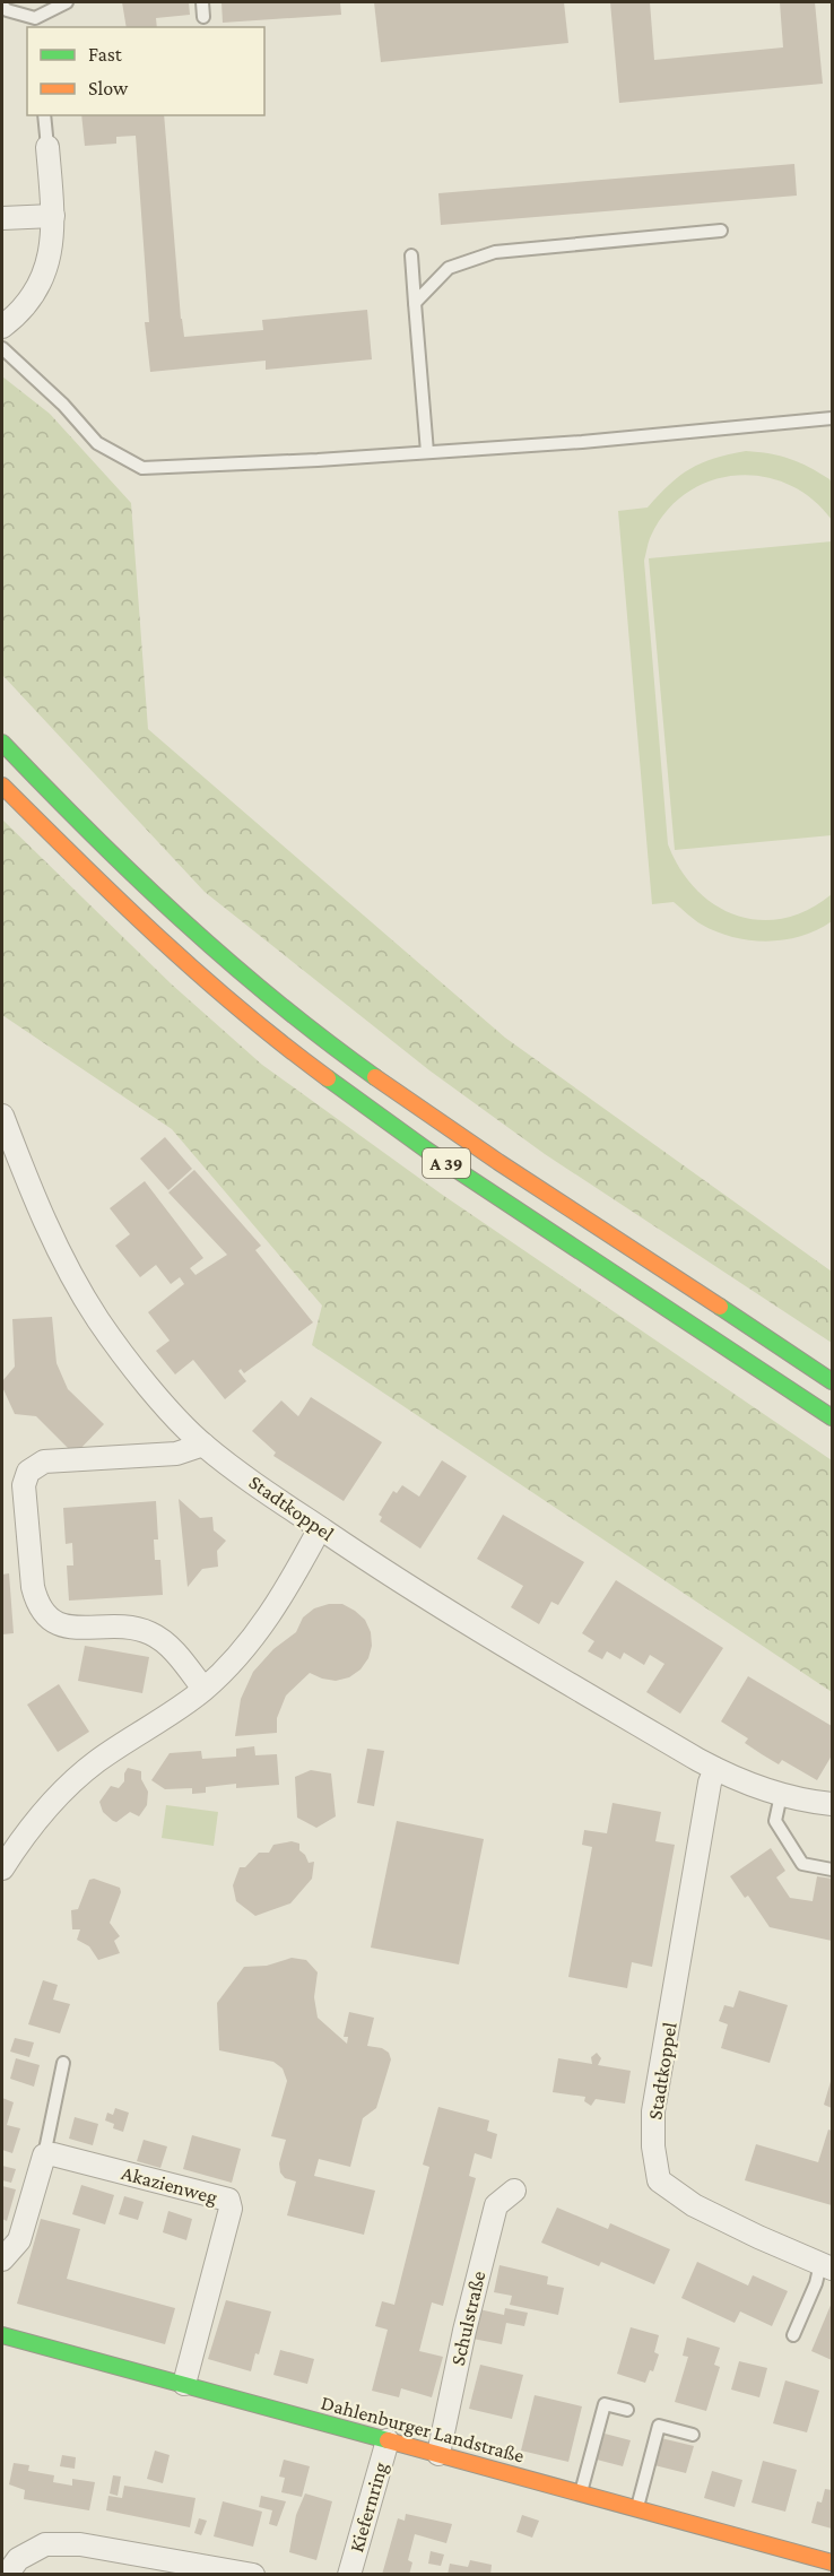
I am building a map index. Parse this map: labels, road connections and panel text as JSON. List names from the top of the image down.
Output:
{
  "streets": {
    "main road": ["A 39", "Dahlenburger Landstraße"],
    "street": [
      "Stadtkoppel",
      "Akazienweg",
      "Schulstraße",
      "Kiefernring"
    ]
  },
  "crossings": [
    ["Akazienweg", "Dahlenburger Landstraße"],
    ["Schulstraße", "Dahlenburger Landstraße"],
    ["Dahlenburger Landstraße", "Kiefernring"]
  ],
  "legend": ["Fast", "Slow"]
}
